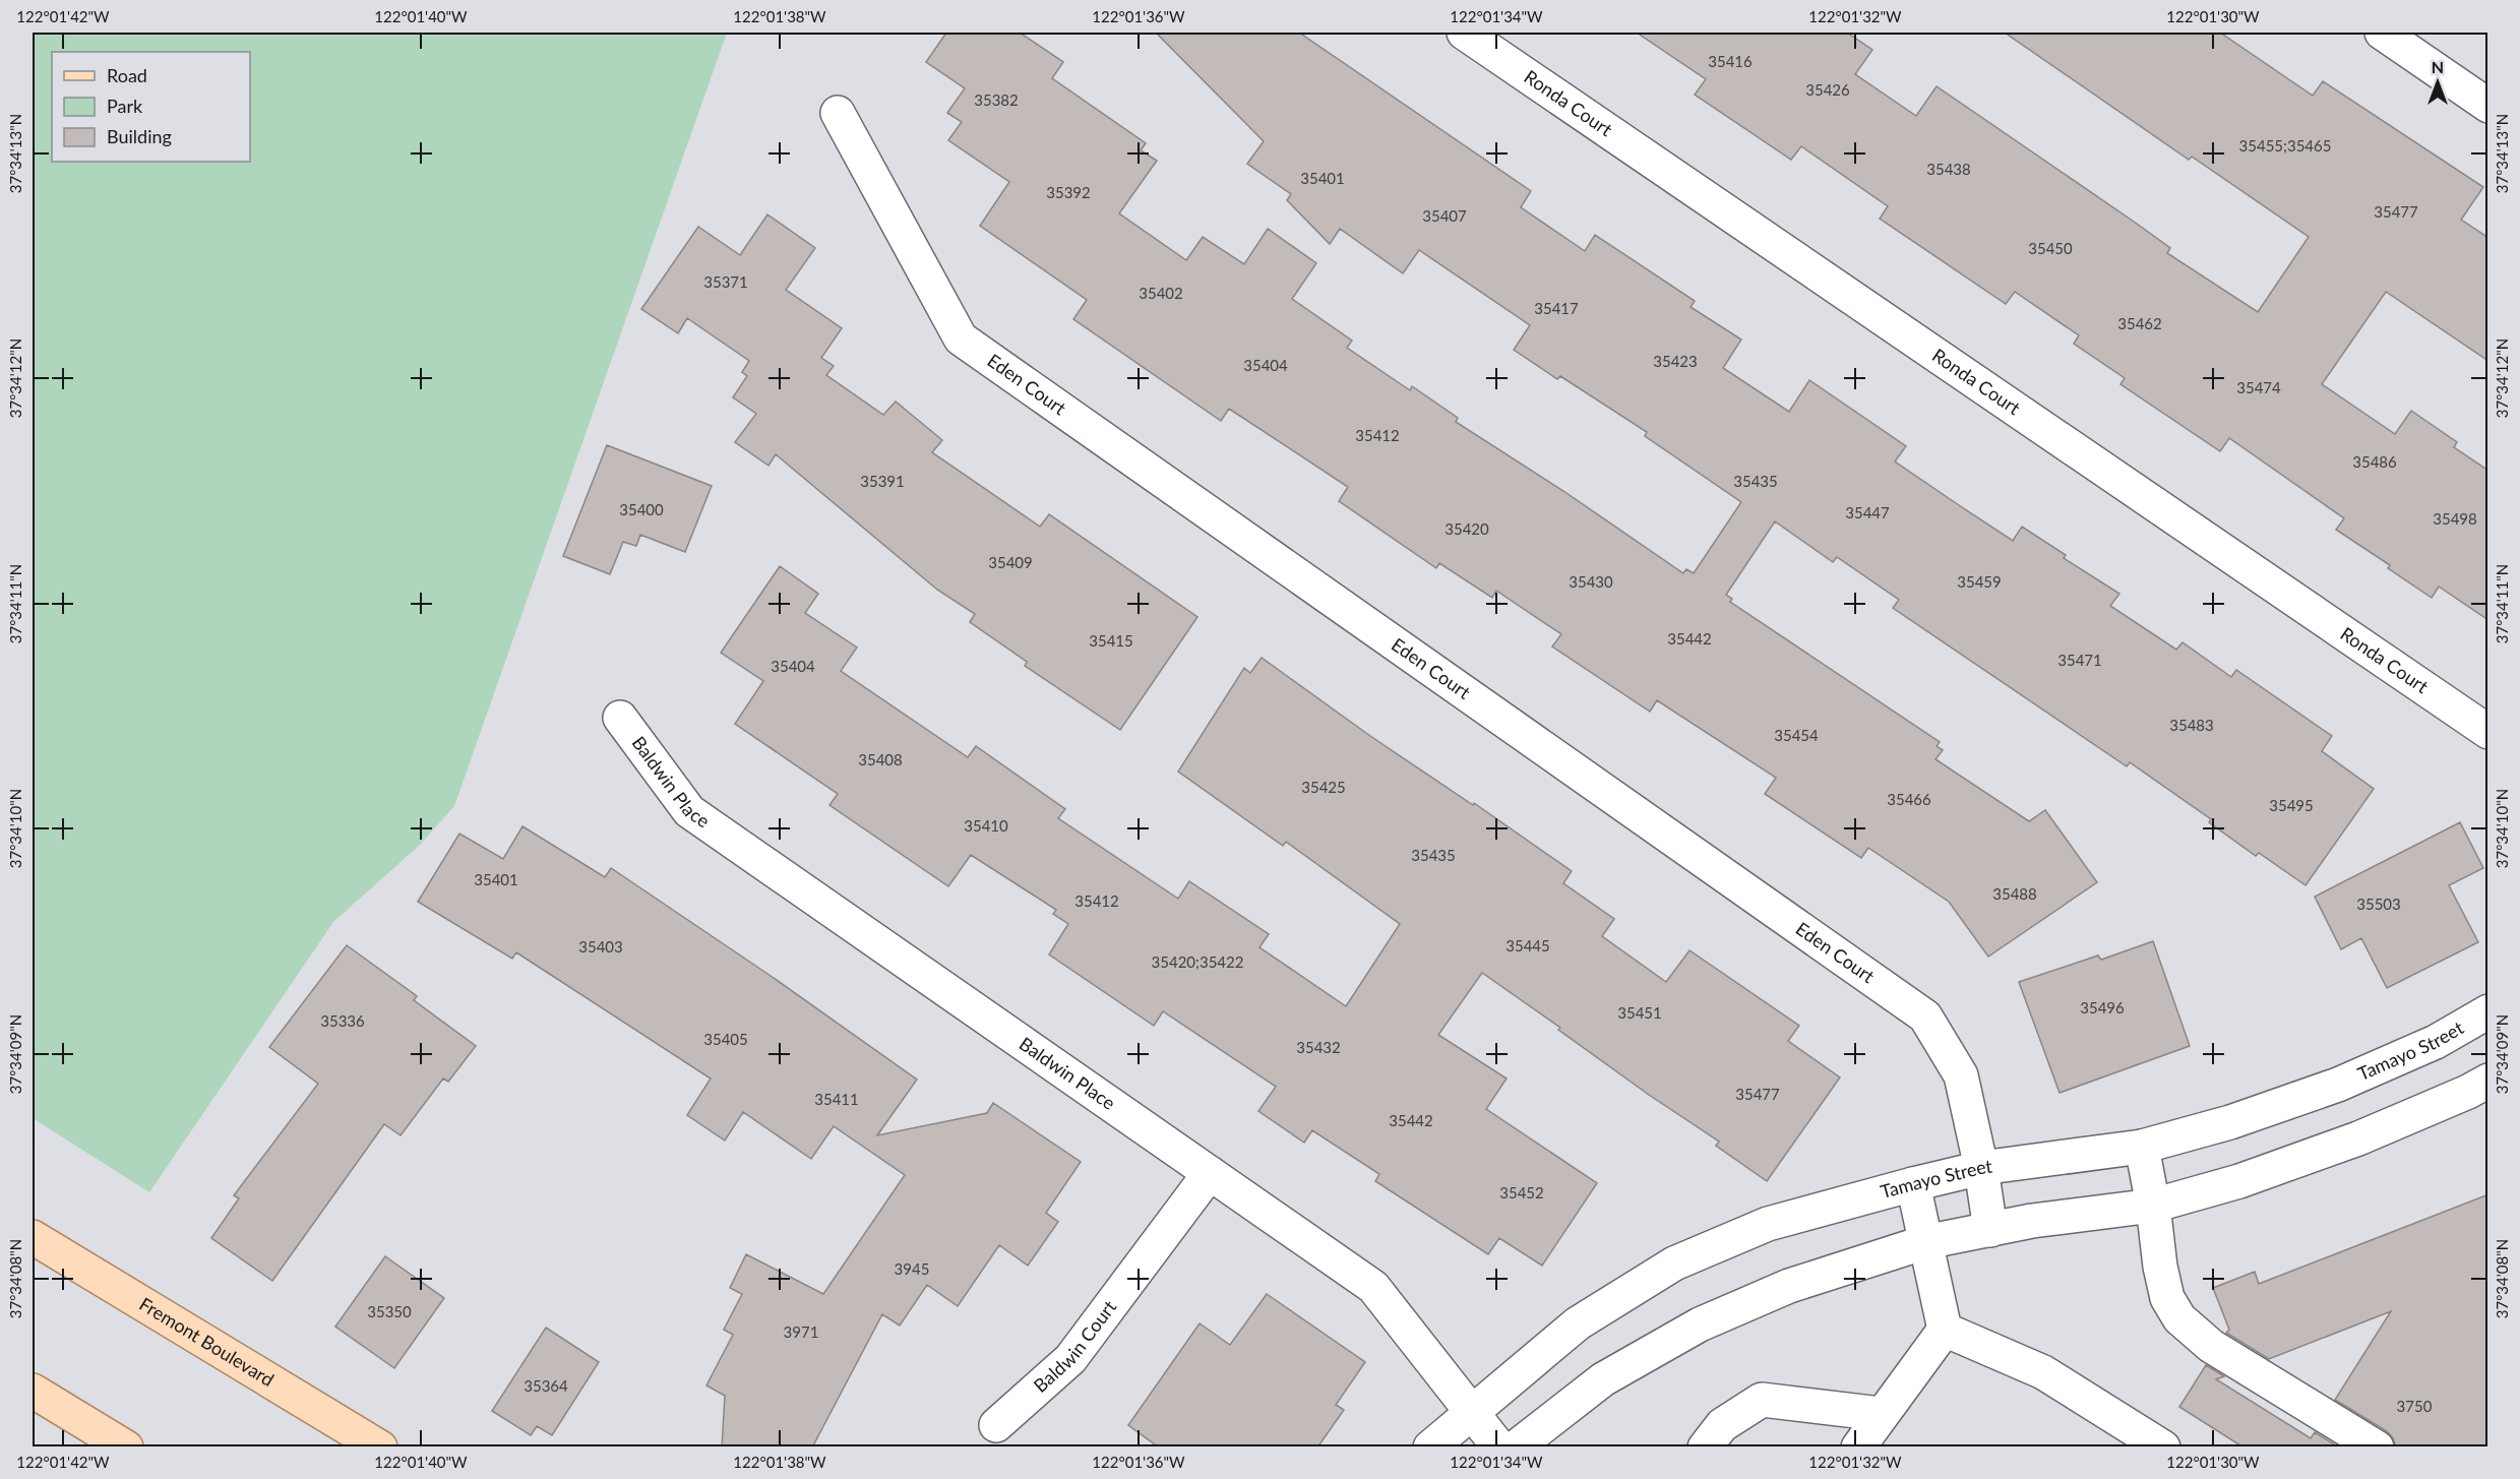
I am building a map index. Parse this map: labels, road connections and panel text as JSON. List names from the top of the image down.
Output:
{
  "streets": {
    "main road": ["Fremont Boulevard"],
    "street": [
      "Ronda Court",
      "Eden Court",
      "Baldwin Place",
      "Tamayo Street",
      "Baldwin Court"
    ]
  },
  "crossings": [
    ["Eden Court", "Tamayo Street"],
    ["Baldwin Place", "Tamayo Street"],
    ["Baldwin Place", "Baldwin Court"]
  ],
  "house_numbers": [
    "35416",
    "35426",
    "35382",
    "35455;35465",
    "35438",
    "35401",
    "35392",
    "35477",
    "35407",
    "35450",
    "35371",
    "35402",
    "35417",
    "35462",
    "35423",
    "35404",
    "35474",
    "35412",
    "35486",
    "35391",
    "35435",
    "35400",
    "35447",
    "35498",
    "35420",
    "35409",
    "35430",
    "35459",
    "35442",
    "35415",
    "35471",
    "35404",
    "35483",
    "35454",
    "35408",
    "35425",
    "35466",
    "35495",
    "35410",
    "35435",
    "35401",
    "35488",
    "35412",
    "35503",
    "35445",
    "35403",
    "35420;35422",
    "35496",
    "35451",
    "35336",
    "35405",
    "35432",
    "35477",
    "35411",
    "35442",
    "35452",
    "3945",
    "35350",
    "3971",
    "35364",
    "3750"
  ],
  "legend": ["Road", "Park", "Building"],
  "north": "top",
  "coordinates": [
    "122°01'42\"W",
    "122°01'40\"W",
    "122°01'38\"W",
    "122°01'36\"W",
    "122°01'34\"W",
    "122°01'32\"W",
    "122°01'30\"W",
    "37°34'13\"N",
    "37°34'12\"N",
    "37°34'11\"N",
    "37°34'10\"N",
    "37°34'09\"N",
    "37°34'08\"N"
  ]
}
